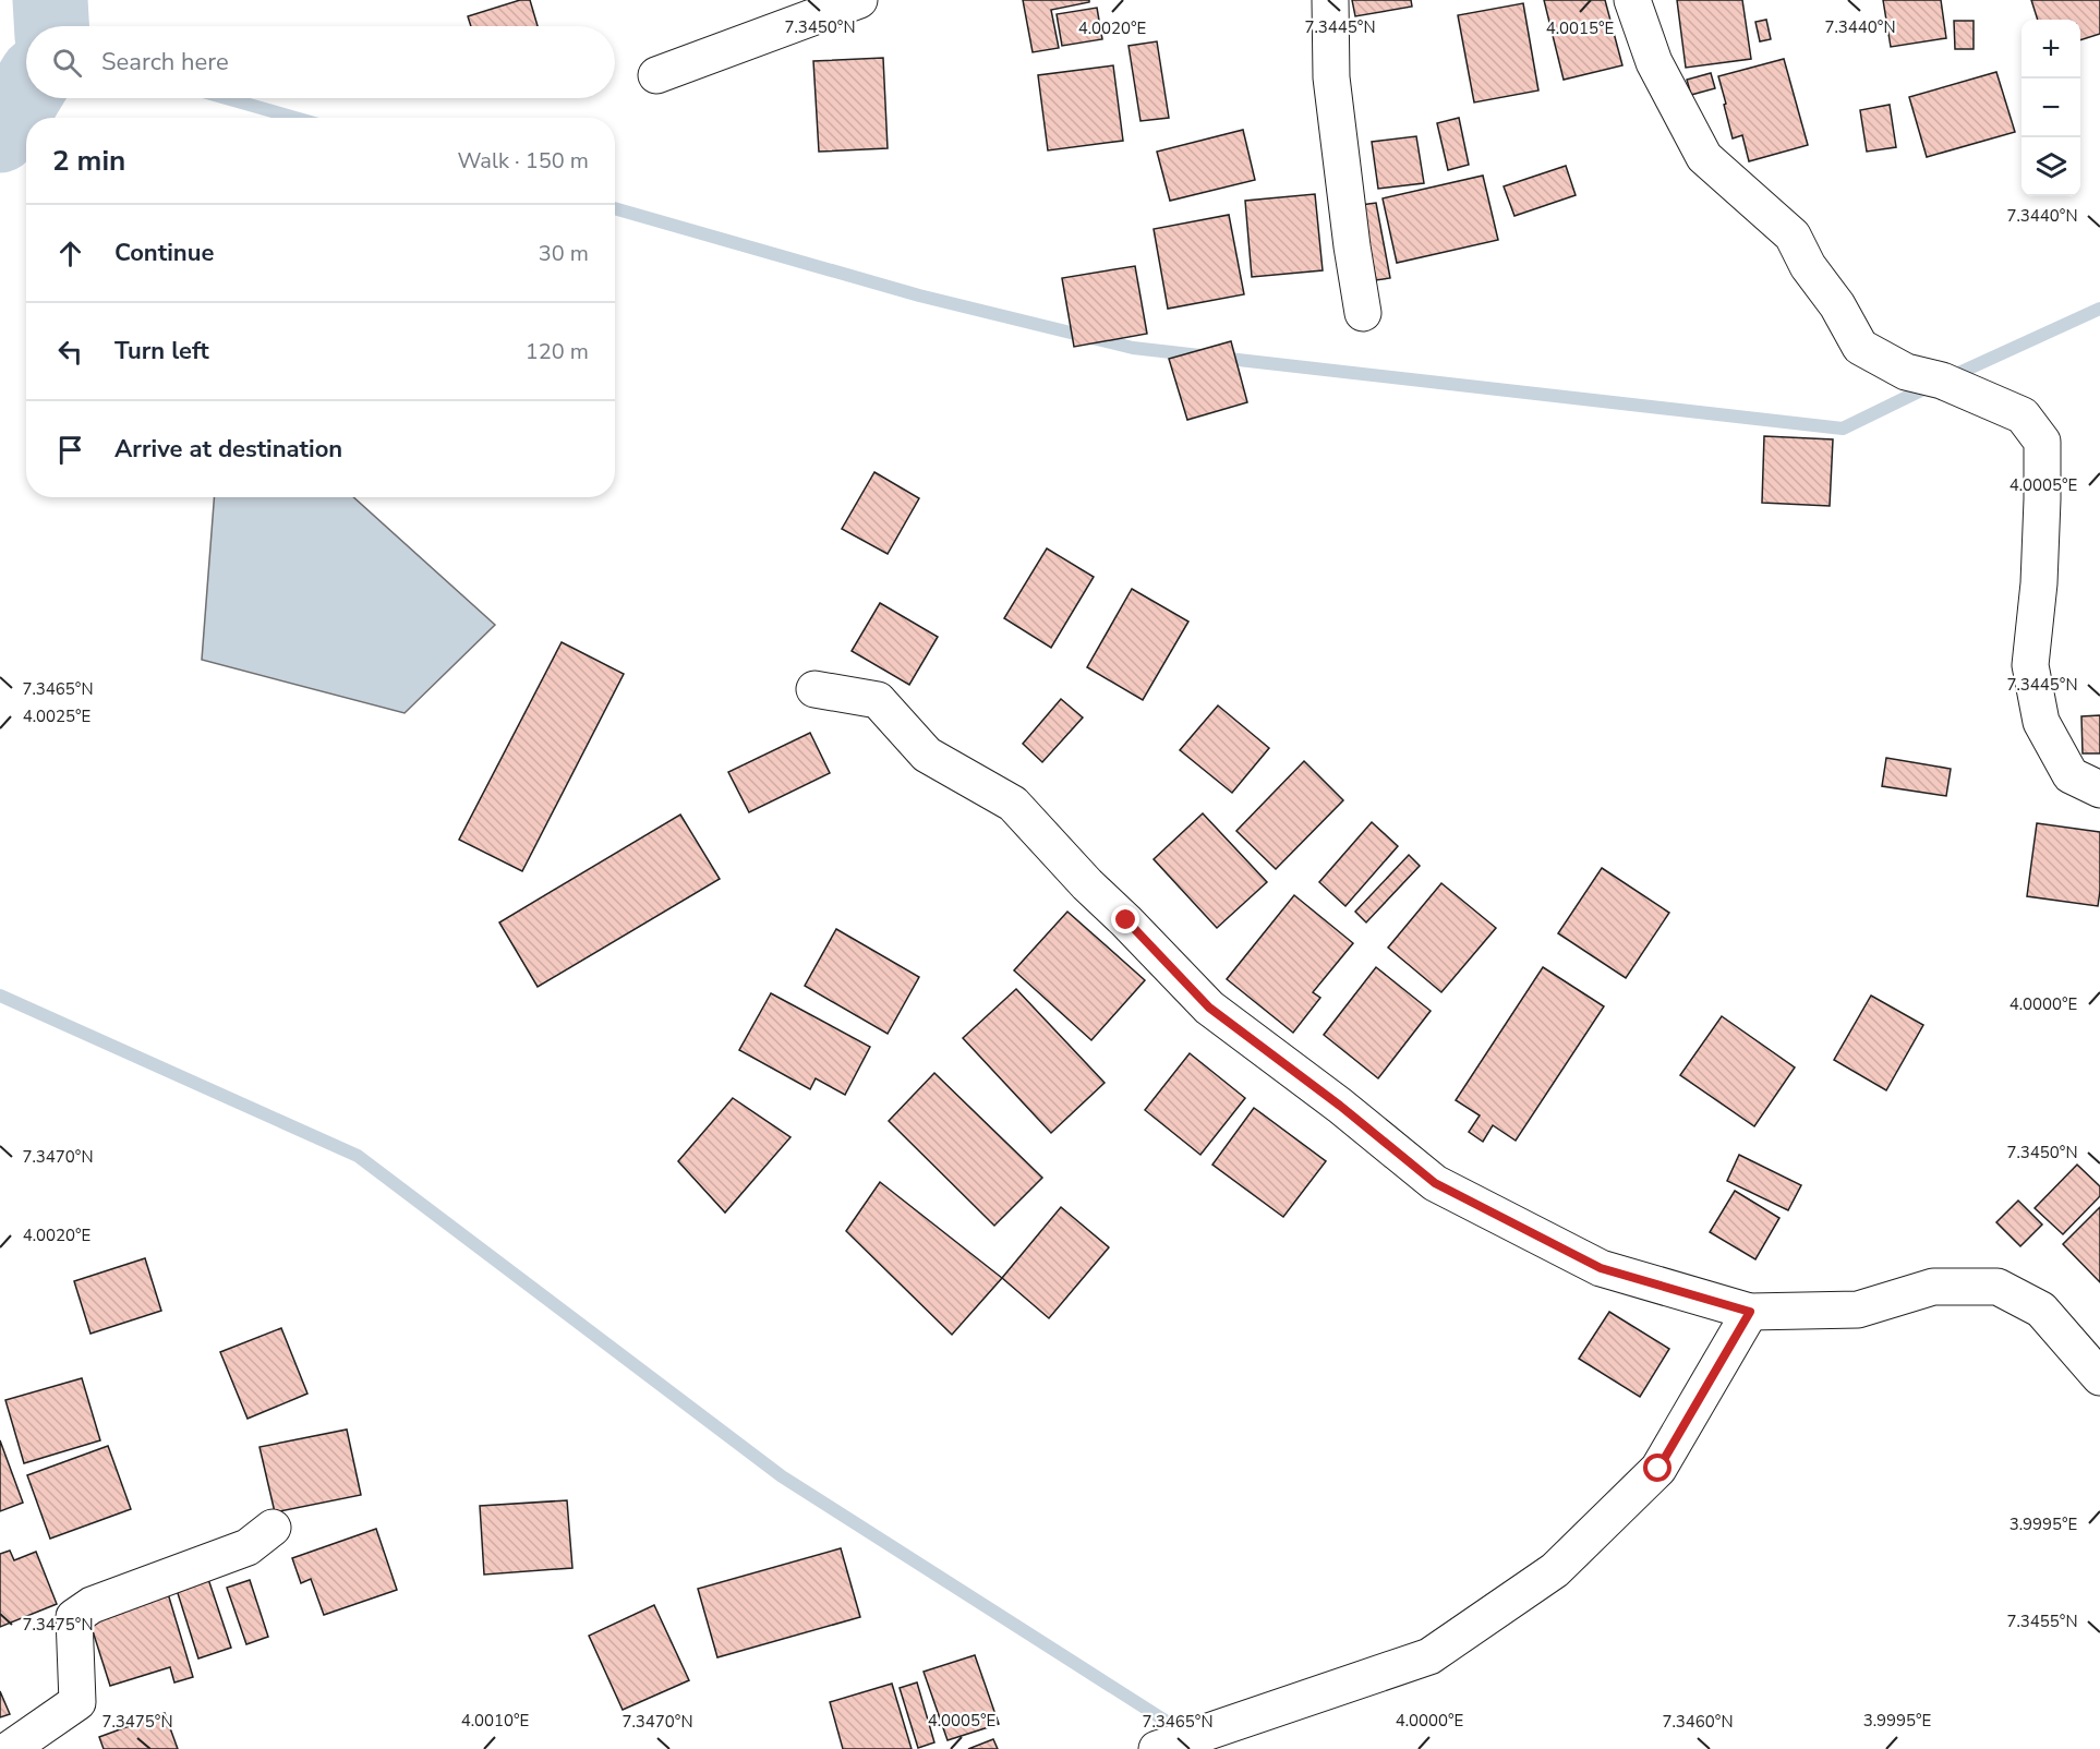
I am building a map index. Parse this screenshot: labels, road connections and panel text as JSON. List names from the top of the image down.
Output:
{
  "page": {
    "map_buttons": ["+", "−"],
    "search": "Search here",
    "heading": ["2 min", "Walk · 150 m"],
    "list": [
      ["Continue", "30 m"],
      ["Turn left", "120 m"],
      "Arrive at destination"
    ]
  },
  "coordinates": [
    "7.3445°N",
    "7.3450°N",
    "7.3440°N",
    "4.0020°E",
    "4.0015°E",
    "4.0005°E",
    "7.3465°N",
    "4.0025°E",
    "4.0000°E",
    "7.3470°N",
    "3.9995°E",
    "7.3455°N",
    "7.3475°N",
    "4.0010°E",
    "7.3460°N"
  ]
}
